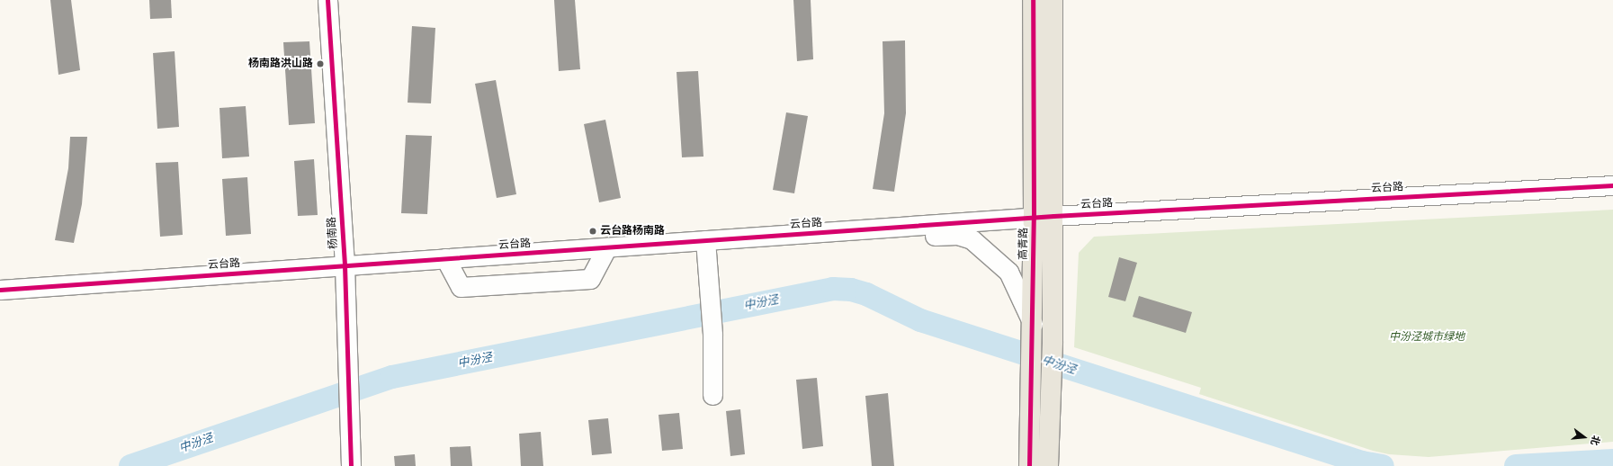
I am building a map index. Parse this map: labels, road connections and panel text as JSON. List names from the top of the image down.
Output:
{
  "streets": {
    "main road": ["高青路"],
    "street": ["云台路", "杨南路"]
  },
  "crossings": [
    ["云台路", "杨南路"],
    ["云台路", "高青路"]
  ],
  "water": ["中汾泾"],
  "parks": ["中汾泾城市绿地"],
  "places": ["杨南路洪山路", "云台路杨南路"],
  "north": "right"
}
